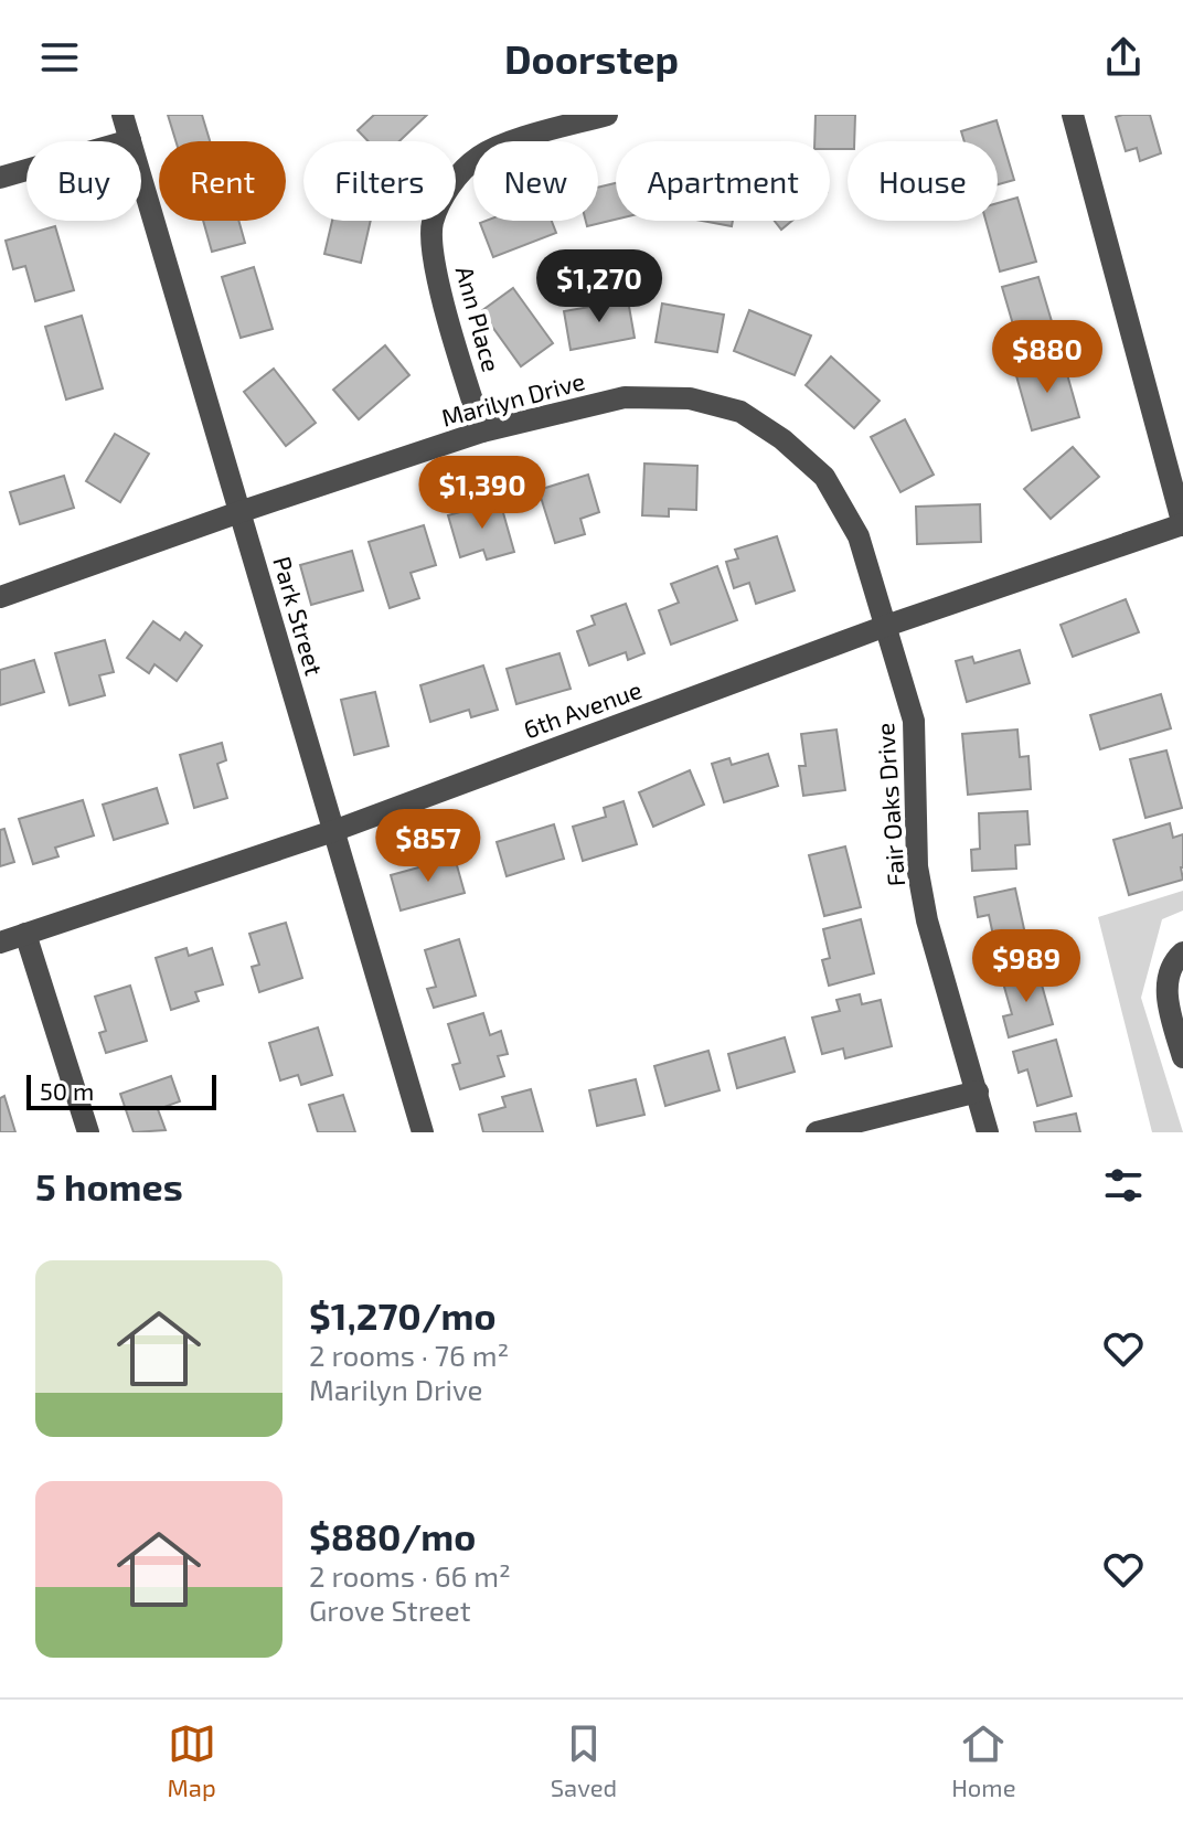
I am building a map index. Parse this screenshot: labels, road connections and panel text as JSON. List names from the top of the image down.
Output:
{
  "streets": {
    "street": [
      "Ann Place",
      "Marilyn Drive",
      "Park Street",
      "6th Avenue",
      "Fair Oaks Drive"
    ]
  },
  "crossings": [
    ["Ann Place", "Marilyn Drive"],
    ["Marilyn Drive", "Park Street"],
    ["Marilyn Drive", "6th Avenue"],
    ["Marilyn Drive", "Fair Oaks Drive"],
    ["Park Street", "6th Avenue"],
    ["6th Avenue", "Fair Oaks Drive"]
  ],
  "scale_bar": "50 m",
  "page": {
    "header": "Doorstep",
    "chip": [
      "Buy",
      "Rent",
      "Filters",
      "New",
      "Apartment",
      "House"
    ],
    "price": [
      "$1,270",
      "$880",
      "$1,390",
      "$857",
      "$989"
    ],
    "scale": "50 m",
    "heading": "5 homes",
    "list": [
      {
        "name": "$1,270/mo",
        "note": "2 rooms · 76 m² · Marilyn Drive"
      },
      {
        "name": "$880/mo",
        "note": "2 rooms · 66 m² · Grove Street"
      }
    ],
    "tabs": ["Map", "Saved", "Home"]
  }
}
